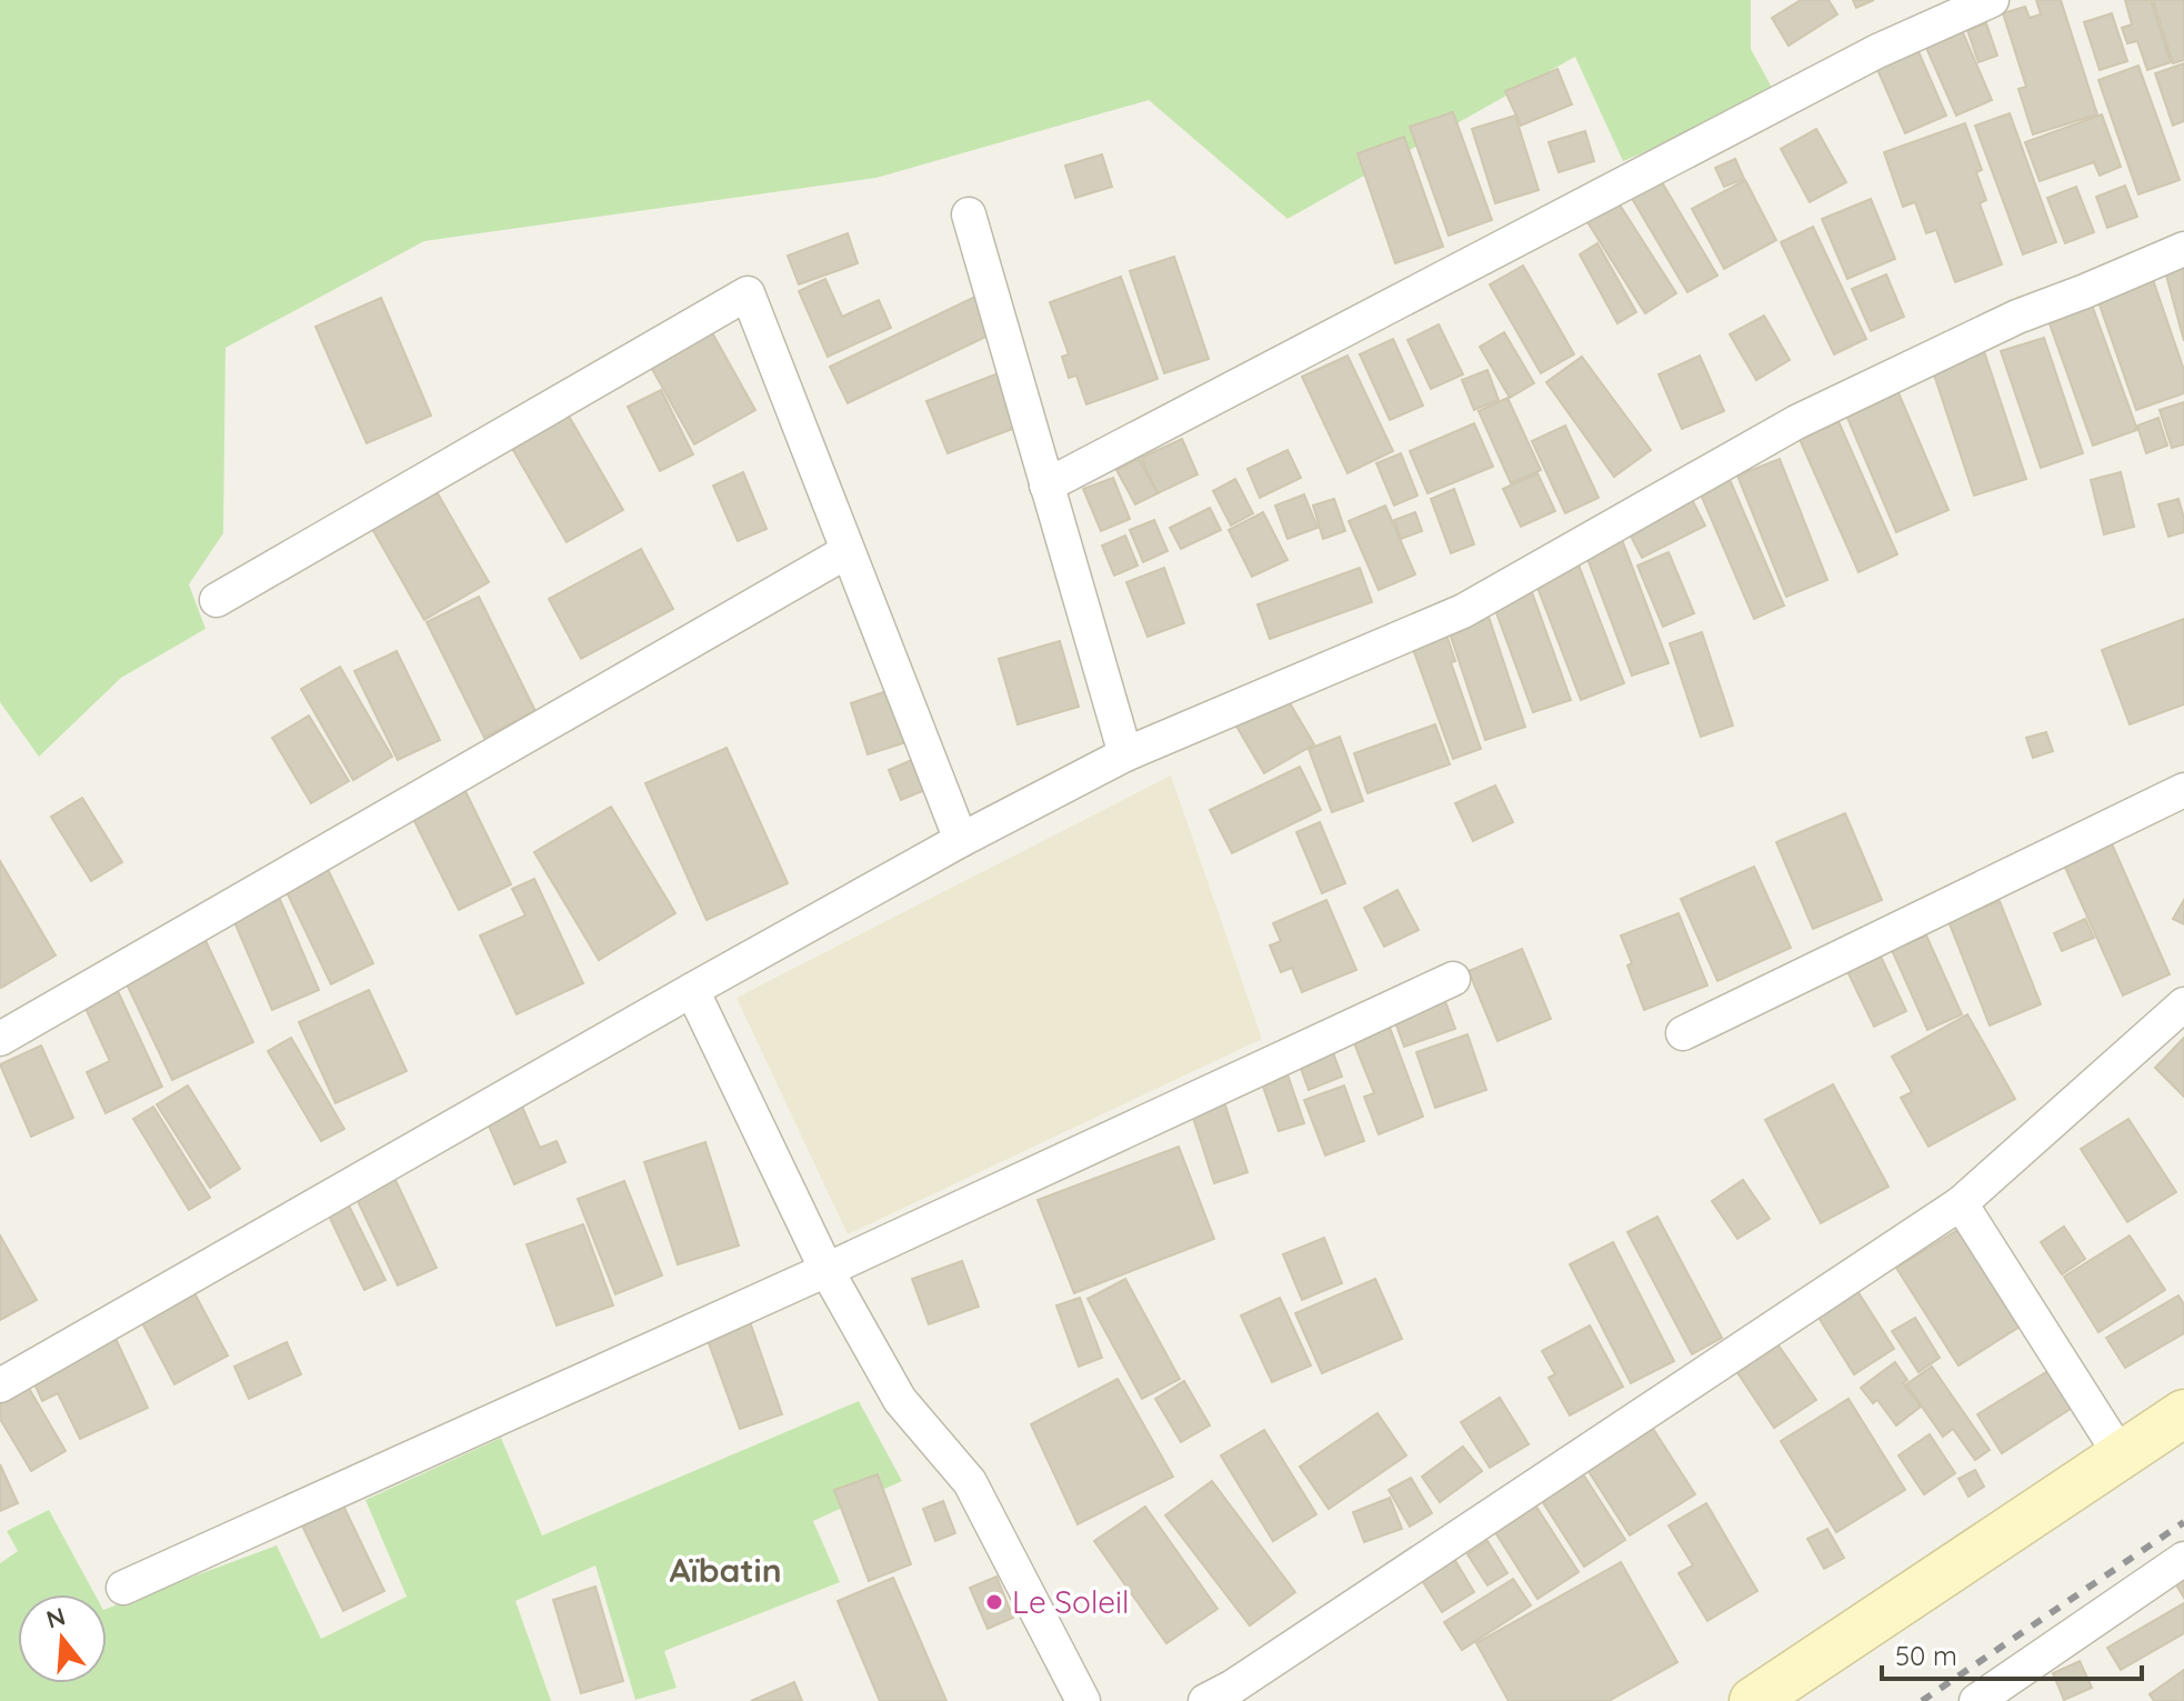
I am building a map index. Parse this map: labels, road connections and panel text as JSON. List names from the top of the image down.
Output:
{
  "districts": ["Aïbatin"],
  "places": ["Le Soleil"],
  "scale_bar": "50 m",
  "north": "top"
}
